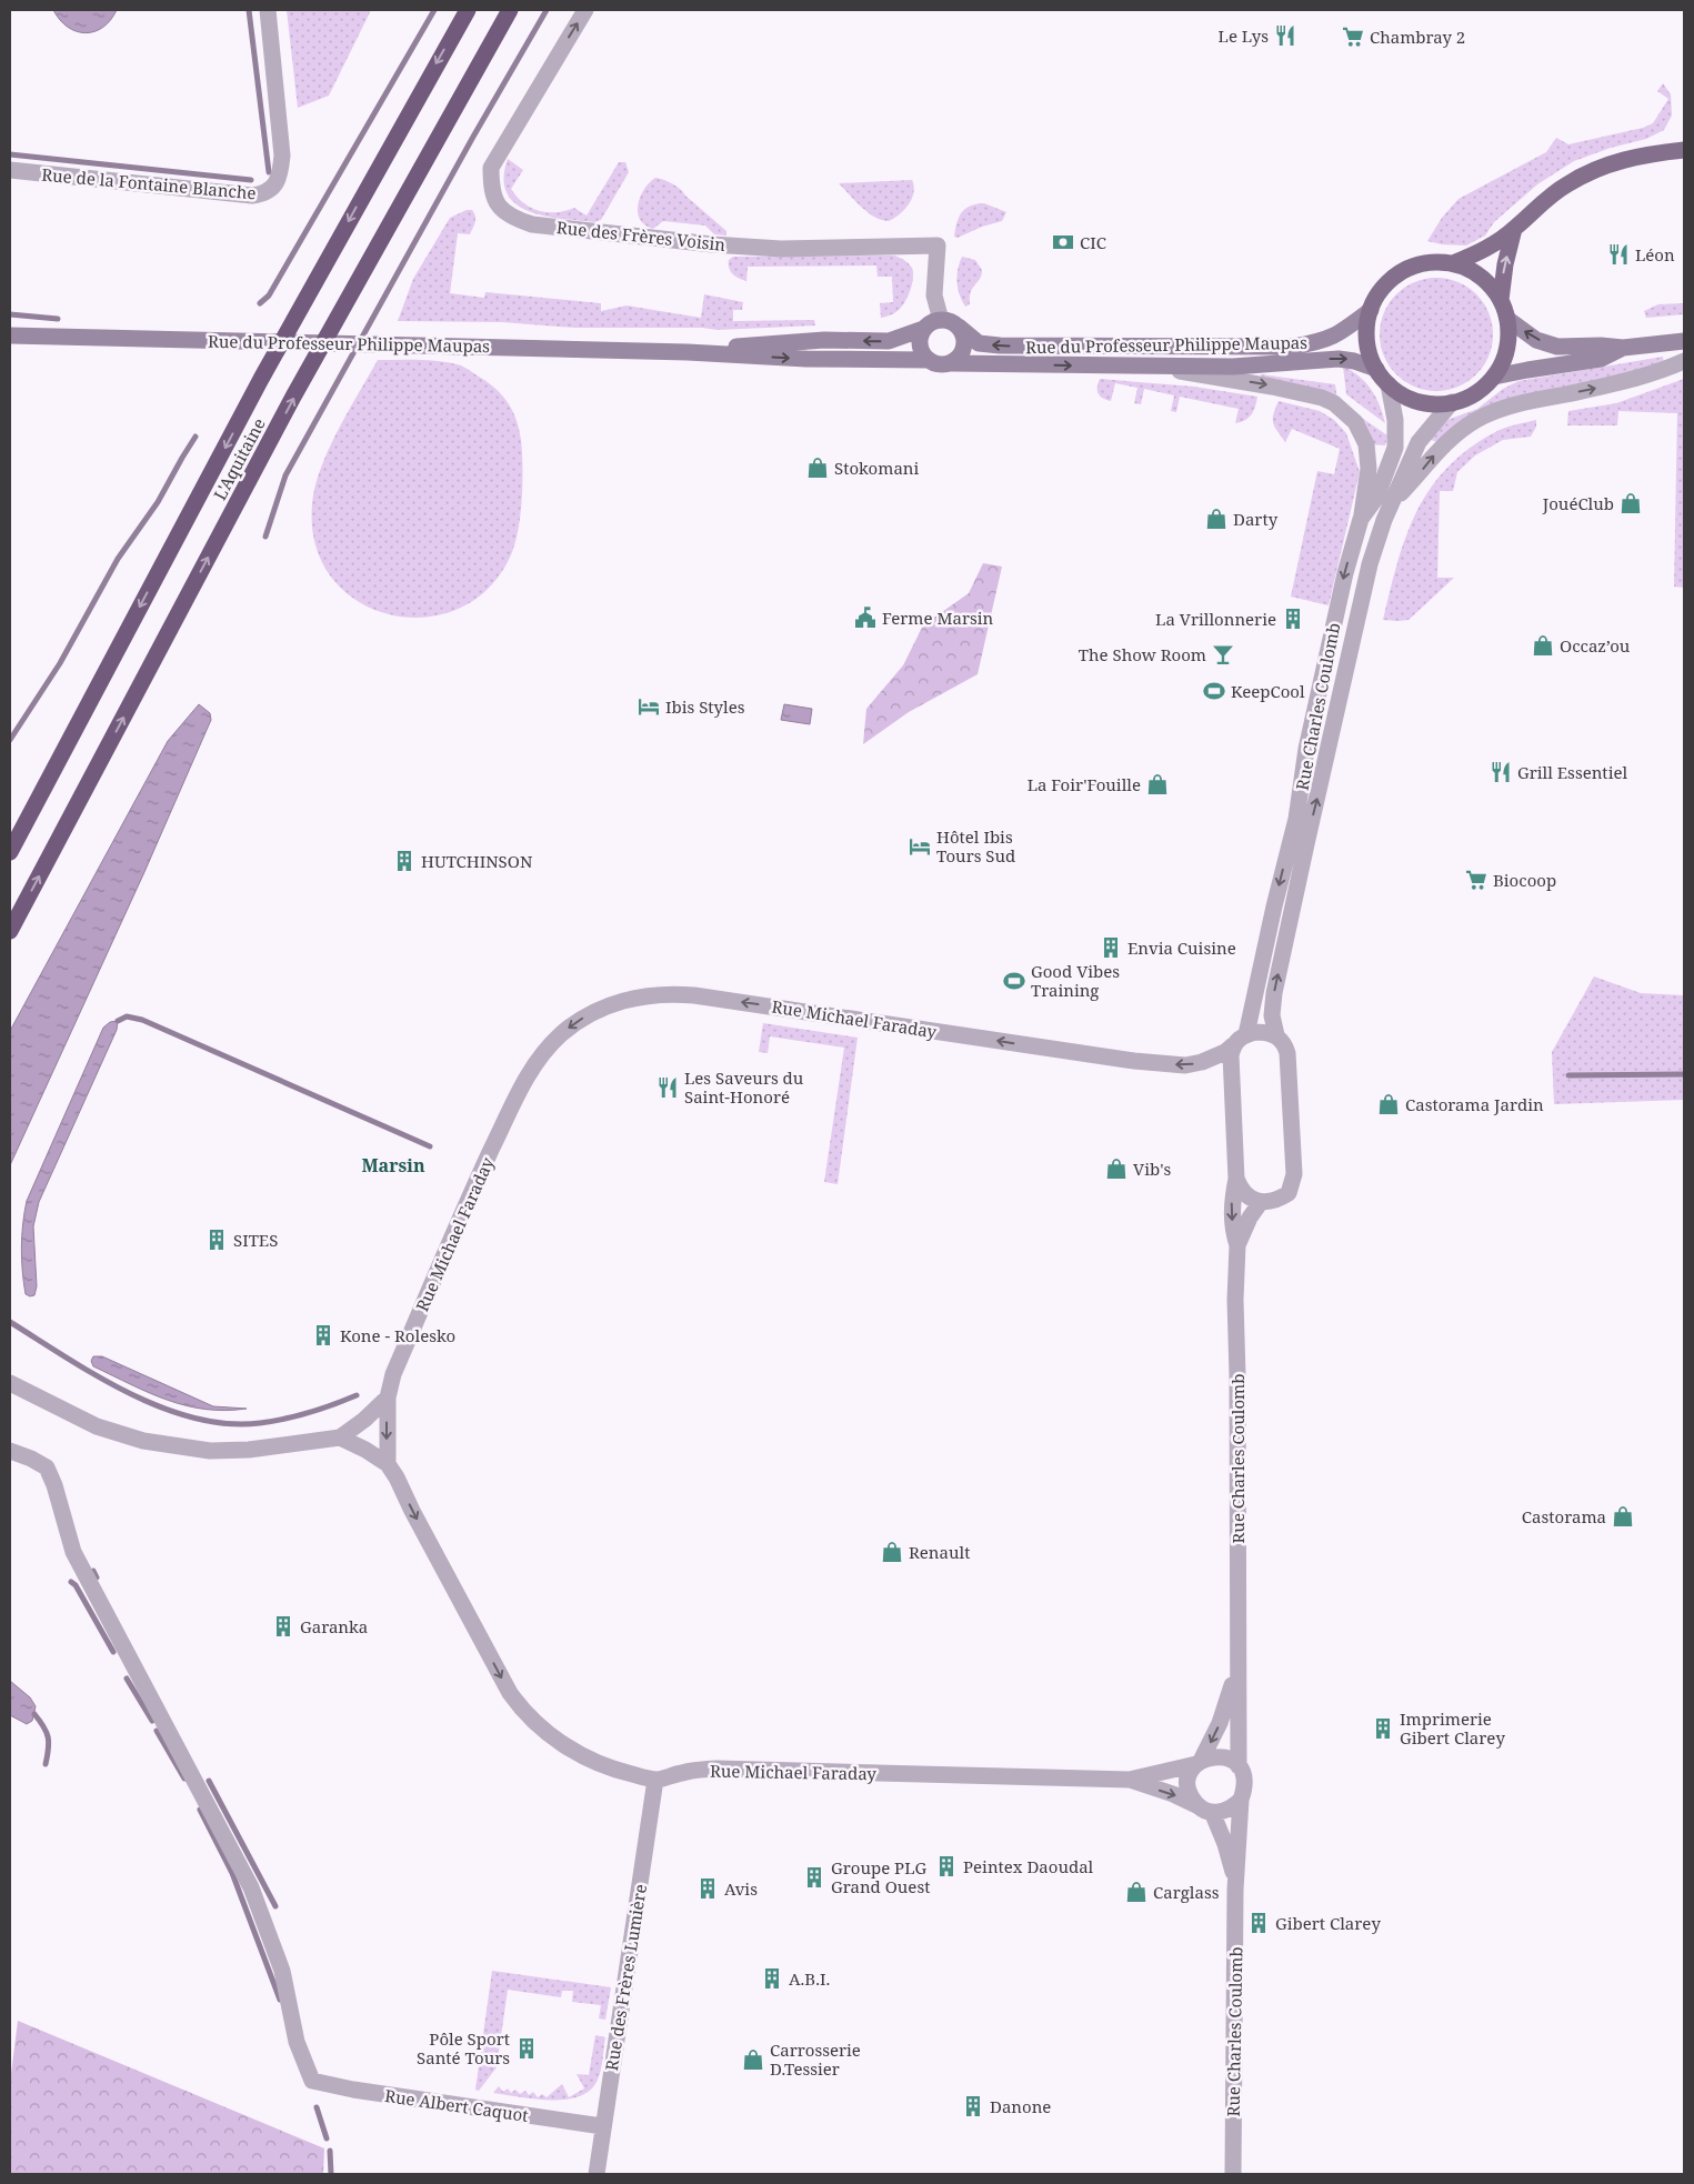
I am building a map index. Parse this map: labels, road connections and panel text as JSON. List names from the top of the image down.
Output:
{
  "streets": {
    "highway": ["L'Aquitaine"],
    "street": [
      "Rue de la Fontaine Blanche",
      "Rue des Frères Voisin",
      "Rue du Professeur Philippe Maupas",
      "Rue Charles Coulomb",
      "Rue Michael Faraday",
      "Rue des Frères Lumière",
      "Rue Albert Caquot"
    ]
  },
  "crossings": [
    ["Rue des Frères Voisin", "Rue du Professeur Philippe Maupas"],
    ["Rue du Professeur Philippe Maupas", "Rue Charles Coulomb"],
    ["Rue Charles Coulomb", "Rue Michael Faraday"],
    ["Rue Michael Faraday", "Rue des Frères Lumière"],
    ["Rue des Frères Lumière", "Rue Albert Caquot"]
  ],
  "districts": ["Marsin"],
  "places": {
    "restaurant": [
      "Le Lys",
      "Léon",
      "Grill Essentiel",
      "Les Saveurs du Saint-Honoré"
    ],
    "supermarket": ["Chambray 2", "Biocoop"],
    "bank": ["CIC"],
    "shop": [
      "Stokomani",
      "JouéClub",
      "Darty",
      "Occaz’ou",
      "La Foir'Fouille",
      "Castorama Jardin",
      "Vib's",
      "Castorama",
      "Renault",
      "Carglass",
      "Carrosserie D.Tessier"
    ],
    "public building": ["Ferme Marsin"],
    "building": [
      "La Vrillonnerie",
      "HUTCHINSON",
      "Envia Cuisine",
      "SITES",
      "Kone - Rolesko",
      "Garanka",
      "Imprimerie Gibert Clarey",
      "Peintex Daoudal",
      "Groupe PLG Grand Ouest",
      "Avis",
      "Gibert Clarey",
      "A.B.I.",
      "Pôle Sport Santé Tours",
      "Danone"
    ],
    "bar": ["The Show Room"],
    "sports": ["KeepCool", "Good Vibes Training"],
    "hotel": ["Ibis Styles", "Hôtel Ibis Tours Sud"]
  }
}
